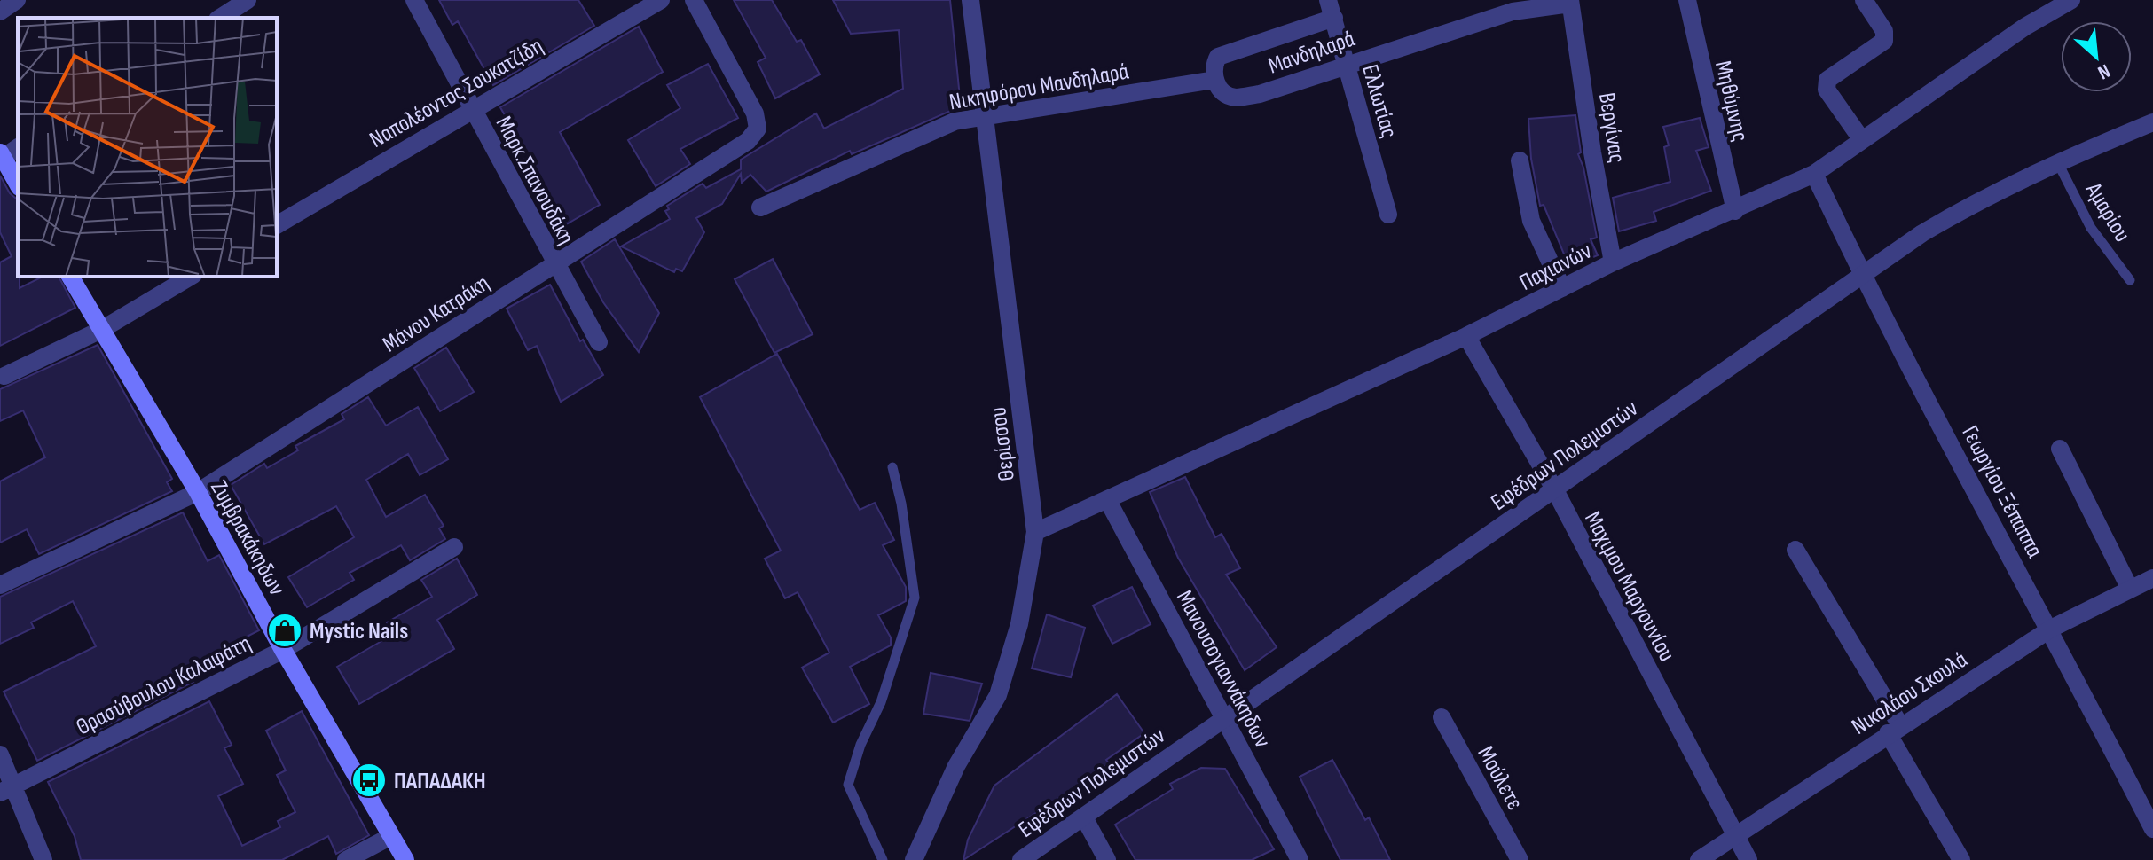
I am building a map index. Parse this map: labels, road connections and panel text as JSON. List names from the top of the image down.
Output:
{
  "streets": {
    "main road": ["Ζυμβρακάκηδων"],
    "street": [
      "Μανδηλαρά",
      "Νικηφόρου Μανδηλαρά",
      "Ναπολέοντος Σουκατζίδη",
      "Ελλωτίας",
      "Μηθύμνης",
      "Βεργίνας",
      "Μαρκ.Σπανουδάκη",
      "Παχιανών",
      "Μάνου Κατράκη",
      "Θερίσσου",
      "Εφέδρων Πολεμιστών",
      "Γεωργίου Ξέπαππα",
      "Μαχιμου Mαργουνίου",
      "Μανουσογιαννάκηδων",
      "Θρασύβουλου Καλαφάτη",
      "Νικολάου Σκουλά",
      "Μούλετε"
    ],
    "lane": ["Αμαρίου"]
  },
  "crossings": [
    ["Μανδηλαρά", "Νικηφόρου Μανδηλαρά"],
    ["Μανδηλαρά", "Ελλωτίας"],
    ["Μανδηλαρά", "Βεργίνας"],
    ["Νικηφόρου Μανδηλαρά", "Θερίσσου"],
    ["Ναπολέοντος Σουκατζίδη", "Μαρκ.Σπανουδάκη"],
    ["Μηθύμνης", "Παχιανών"],
    ["Βεργίνας", "Παχιανών"],
    ["Μαρκ.Σπανουδάκη", "Μάνου Κατράκη"],
    ["Αμαρίου", "Εφέδρων Πολεμιστών"],
    ["Παχιανών", "Θερίσσου"],
    ["Παχιανών", "Γεωργίου Ξέπαππα"],
    ["Παχιανών", "Μαχιμου Mαργουνίου"],
    ["Παχιανών", "Μανουσογιαννάκηδων"],
    ["Μάνου Κατράκη", "Ζυμβρακάκηδων"],
    ["Εφέδρων Πολεμιστών", "Γεωργίου Ξέπαππα"],
    ["Εφέδρων Πολεμιστών", "Μαχιμου Mαργουνίου"],
    ["Εφέδρων Πολεμιστών", "Μανουσογιαννάκηδων"],
    ["Γεωργίου Ξέπαππα", "Νικολάου Σκουλά"],
    ["Ζυμβρακάκηδων", "Θρασύβουλου Καλαφάτη"],
    ["Μαχιμου Mαργουνίου", "Νικολάου Σκουλά"]
  ],
  "places": {
    "shop": ["Mystic Nails"],
    "bus stop": ["ΠΑΠΑΔΑΚΗ"]
  },
  "north": "bottom right"
}
